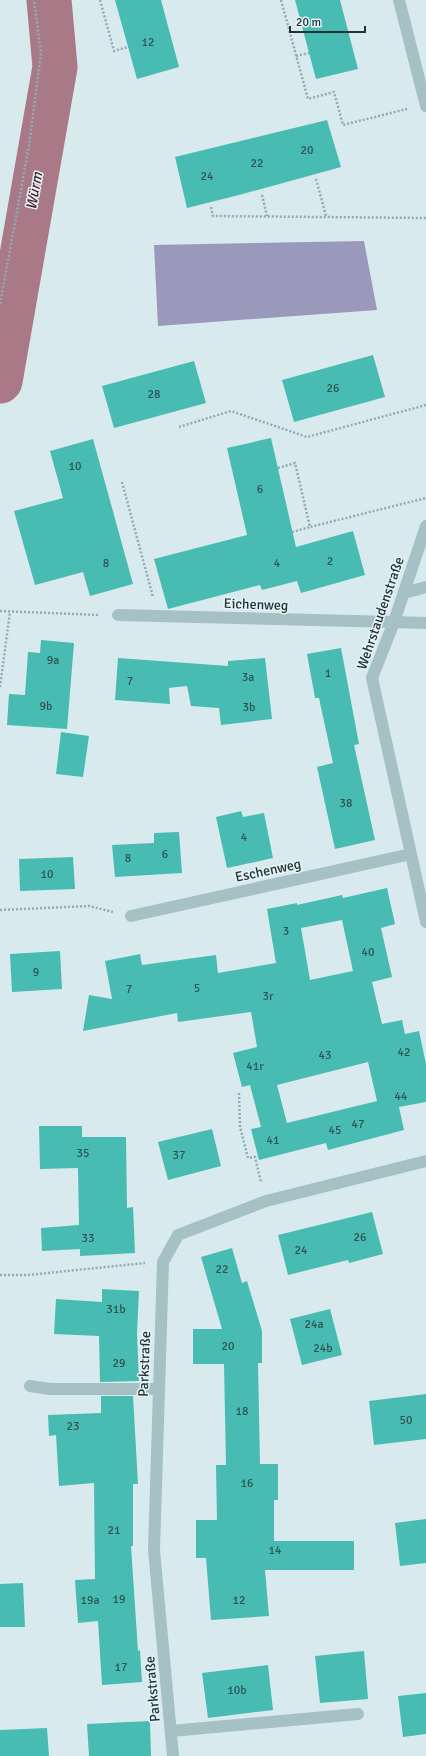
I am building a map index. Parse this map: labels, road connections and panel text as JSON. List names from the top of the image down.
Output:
{
  "streets": {
    "street": [
      "Eichenweg",
      "Wehrstaudenstraße",
      "Eschenweg",
      "Parkstraße"
    ]
  },
  "crossings": [
    ["Eichenweg", "Wehrstaudenstraße"],
    ["Wehrstaudenstraße", "Eschenweg"]
  ],
  "water": ["Würm"],
  "house_numbers": [
    "12",
    "20",
    "22",
    "24",
    "26",
    "28",
    "10",
    "6",
    "2",
    "8",
    "4",
    "9a",
    "1",
    "3a",
    "7",
    "9b",
    "3b",
    "38",
    "4",
    "6",
    "8",
    "10",
    "3",
    "40",
    "9",
    "5",
    "7",
    "3r",
    "42",
    "43",
    "41r",
    "44",
    "47",
    "45",
    "41",
    "35",
    "37",
    "26",
    "33",
    "24",
    "22",
    "31b",
    "24a",
    "20",
    "24b",
    "29",
    "18",
    "50",
    "23",
    "16",
    "21",
    "14",
    "19",
    "19a",
    "12",
    "17",
    "10b"
  ],
  "scale_bar": "20 m"
}
